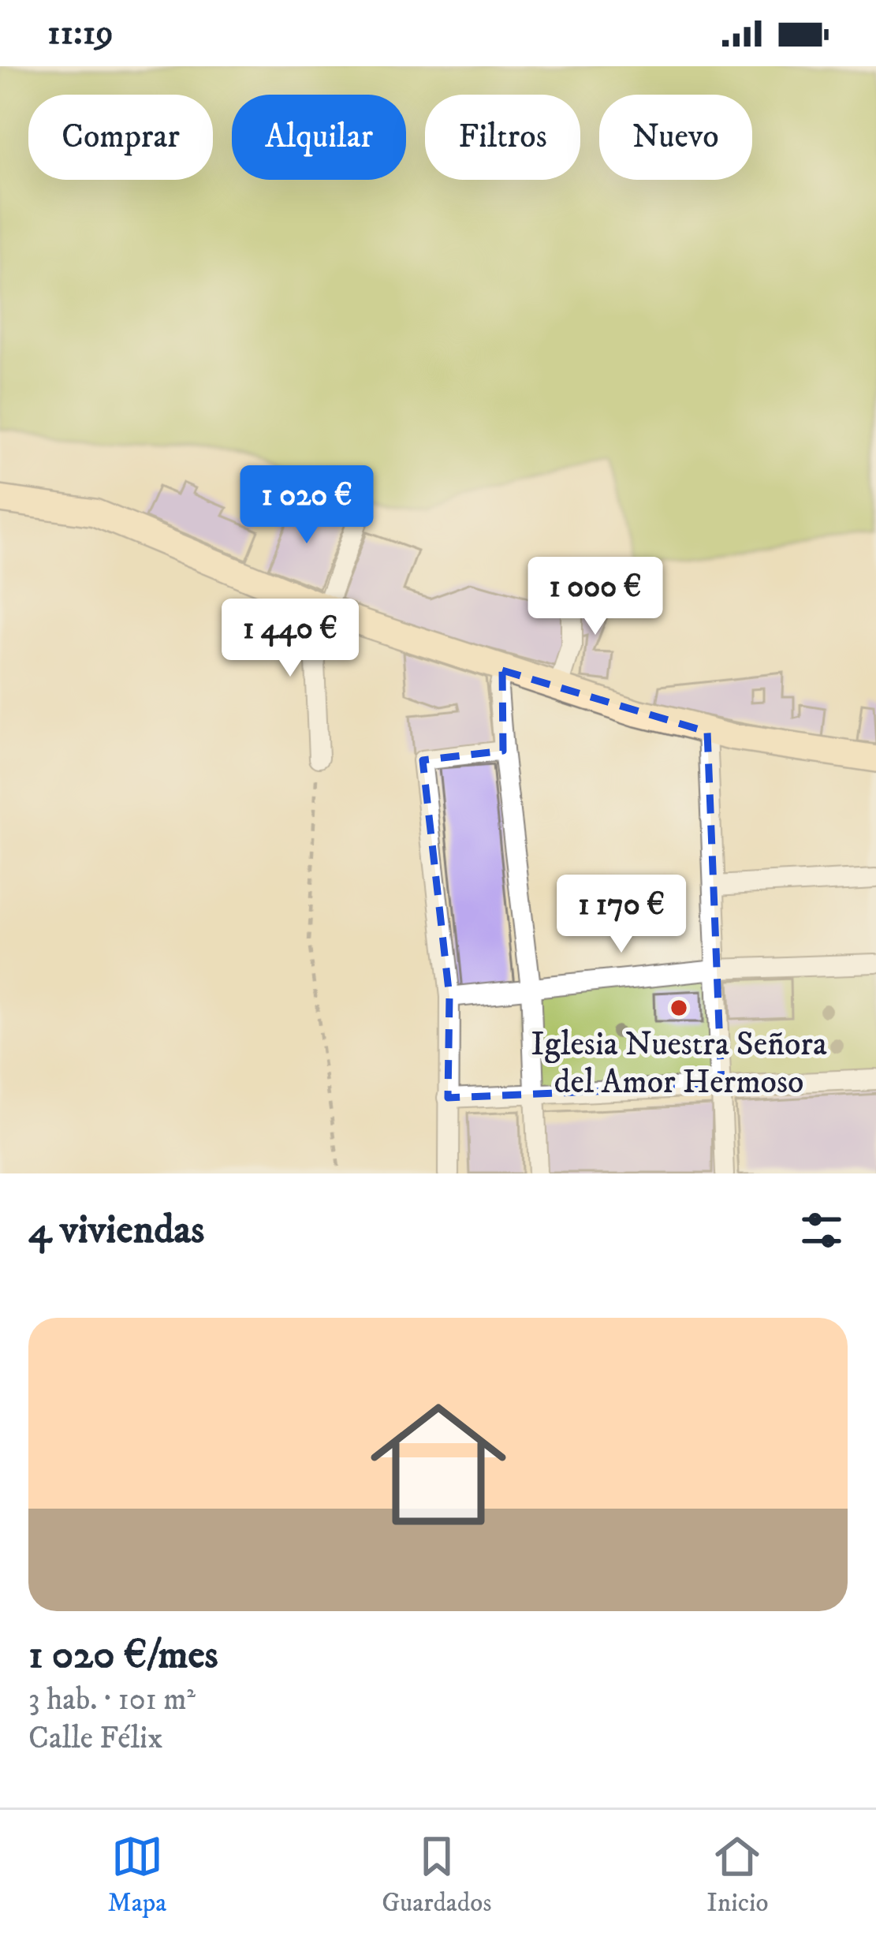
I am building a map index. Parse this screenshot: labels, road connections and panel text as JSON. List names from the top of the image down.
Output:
{
  "places": ["Iglesia Nuestra Señora del Amor Hermoso"],
  "page": {
    "status": "11:19",
    "chip": [
      "Comprar",
      "Alquilar",
      "Filtros",
      "Nuevo"
    ],
    "price": [
      "1 020 €",
      "1 000 €",
      "1 440 €",
      "1 170 €"
    ],
    "heading": "4 viviendas",
    "list": [
      {
        "name": "1 020 €/mes",
        "note": "3 hab. · 101 m² · Calle Félix"
      }
    ],
    "tabs": ["Mapa", "Guardados", "Inicio"]
  }
}
